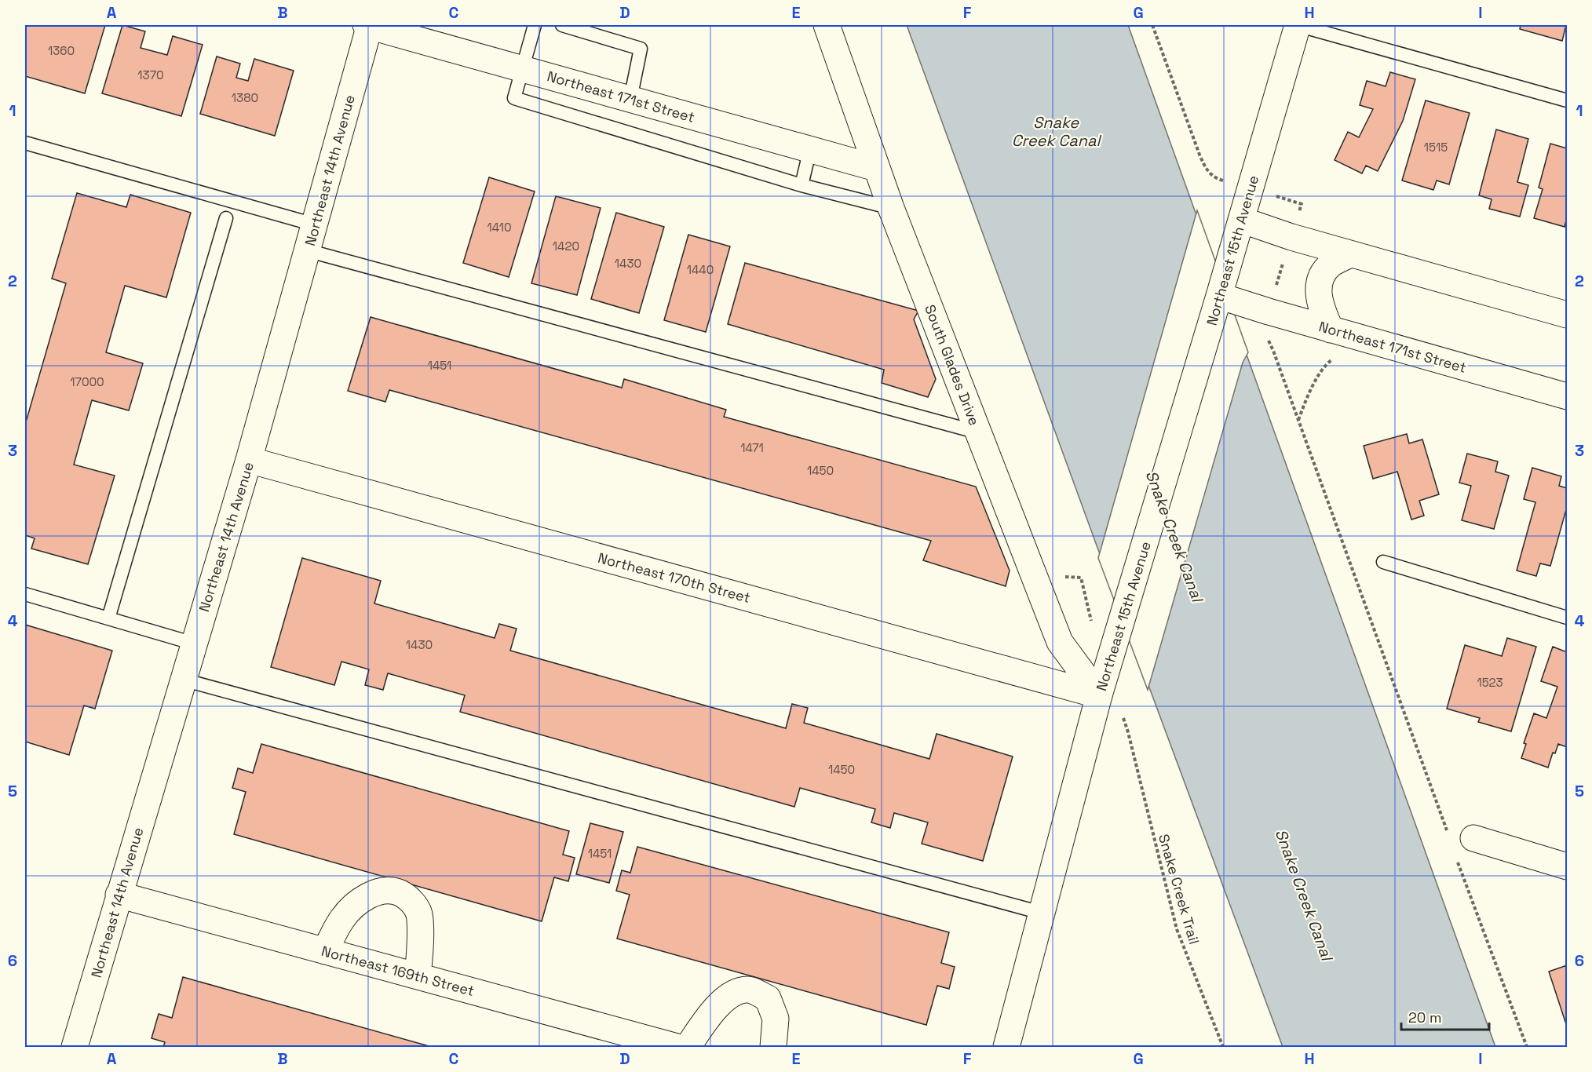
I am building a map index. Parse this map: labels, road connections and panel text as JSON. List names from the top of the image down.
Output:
{
  "streets": {
    "street": [
      "Northeast 171st Street",
      "Northeast 14th Avenue",
      "Northeast 15th Avenue",
      "South Glades Drive",
      "Northeast 170th Street",
      "Northeast 169th Street"
    ],
    "path": ["Snake Creek Trail"]
  },
  "crossings": [
    ["Northeast 171st Street", "Northeast 14th Avenue"],
    ["Northeast 171st Street", "Northeast 15th Avenue"],
    ["Northeast 171st Street", "South Glades Drive"],
    ["Northeast 14th Avenue", "Northeast 170th Street"],
    ["Northeast 14th Avenue", "Northeast 169th Street"],
    ["Northeast 15th Avenue", "South Glades Drive"],
    ["Northeast 15th Avenue", "Northeast 170th Street"],
    ["South Glades Drive", "Northeast 170th Street"]
  ],
  "water": ["Snake Creek Canal"],
  "house_numbers": [
    "1360",
    "1370",
    "1380",
    "1515",
    "1410",
    "1420",
    "1430",
    "1440",
    "1451",
    "17000",
    "1471",
    "1450",
    "1430",
    "1523",
    "1450",
    "1451"
  ],
  "scale_bar": "20 m",
  "grid": {
    "columns": [
      "A",
      "B",
      "C",
      "D",
      "E",
      "F",
      "G",
      "H",
      "I"
    ],
    "rows": [
      "1",
      "2",
      "3",
      "4",
      "5",
      "6"
    ]
  }
}
